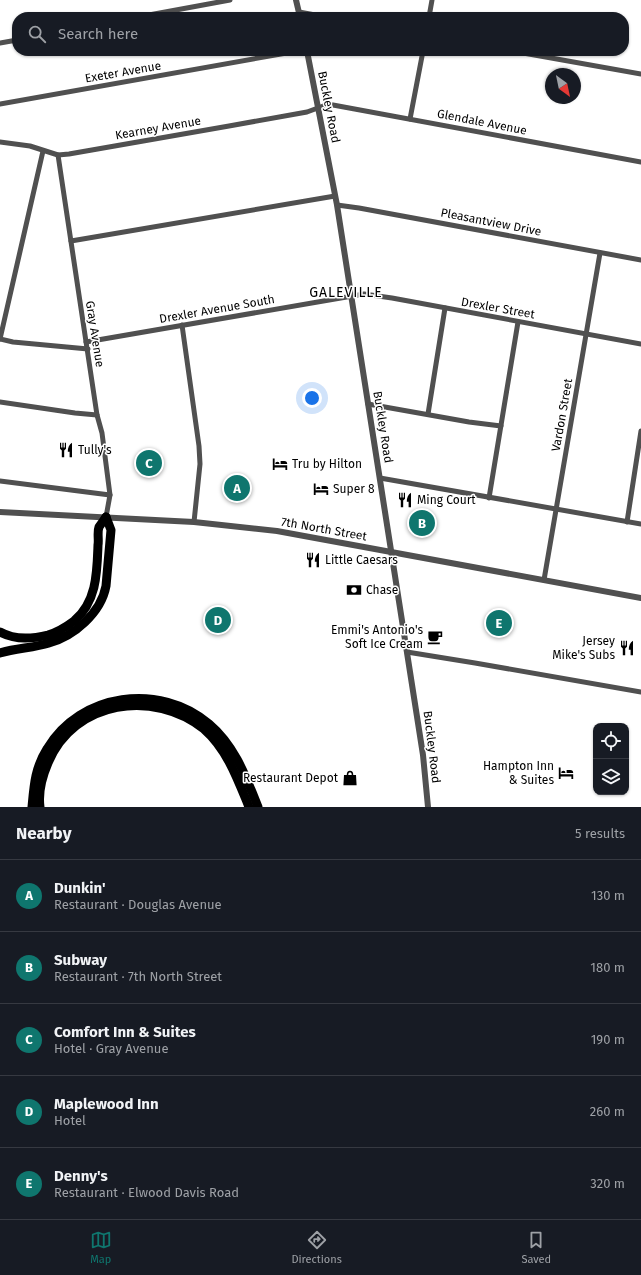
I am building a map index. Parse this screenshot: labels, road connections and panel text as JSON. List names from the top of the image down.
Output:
{
  "streets": {
    "street": [
      "Exeter Avenue",
      "Buckley Road",
      "Glendale Avenue",
      "Kearney Avenue",
      "Pleasantview Drive",
      "Drexler Street",
      "Drexler Avenue South",
      "Gray Avenue",
      "Vardon Street",
      "7th North Street"
    ]
  },
  "crossings": [
    ["Buckley Road", "Glendale Avenue"],
    ["Buckley Road", "Kearney Avenue"],
    ["Buckley Road", "Pleasantview Drive"],
    ["Buckley Road", "Drexler Street"],
    ["Buckley Road", "Drexler Avenue South"],
    ["Buckley Road", "7th North Street"],
    ["Glendale Avenue", "Kearney Avenue"],
    ["Kearney Avenue", "Gray Avenue"],
    ["Pleasantview Drive", "Vardon Street"],
    ["Drexler Street", "Drexler Avenue South"],
    ["Drexler Street", "Vardon Street"],
    ["Drexler Avenue South", "Gray Avenue"],
    ["Gray Avenue", "7th North Street"],
    ["Vardon Street", "7th North Street"]
  ],
  "districts": ["GALEVILLE"],
  "places": {
    "restaurant": [
      "Tully's",
      "Ming Court",
      "Little Caesars",
      "Jersey Mike's Subs"
    ],
    "hotel": ["Tru by Hilton", "Super 8", "Hampton Inn & Suites"],
    "bank": ["Chase"],
    "cafe": ["Emmi's Antonio's Soft Ice Cream"],
    "shop": ["Restaurant Depot"]
  },
  "north": "bottom right",
  "page": {
    "search": "Search here",
    "pins": [
      "C",
      "A",
      "B",
      "D",
      "E"
    ],
    "heading": ["Nearby", "5 results"],
    "list": [
      {
        "mark": "A",
        "name": "Dunkin'",
        "note": "Restaurant · Douglas Avenue",
        "value": "130 m"
      },
      {
        "mark": "B",
        "name": "Subway",
        "note": "Restaurant · 7th North Street",
        "value": "180 m"
      },
      {
        "mark": "C",
        "name": "Comfort Inn & Suites",
        "note": "Hotel · Gray Avenue",
        "value": "190 m"
      },
      {
        "mark": "D",
        "name": "Maplewood Inn",
        "note": "Hotel",
        "value": "260 m"
      },
      {
        "mark": "E",
        "name": "Denny's",
        "note": "Restaurant · Elwood Davis Road",
        "value": "320 m"
      }
    ],
    "nav": ["Map", "Directions", "Saved"]
  }
}
